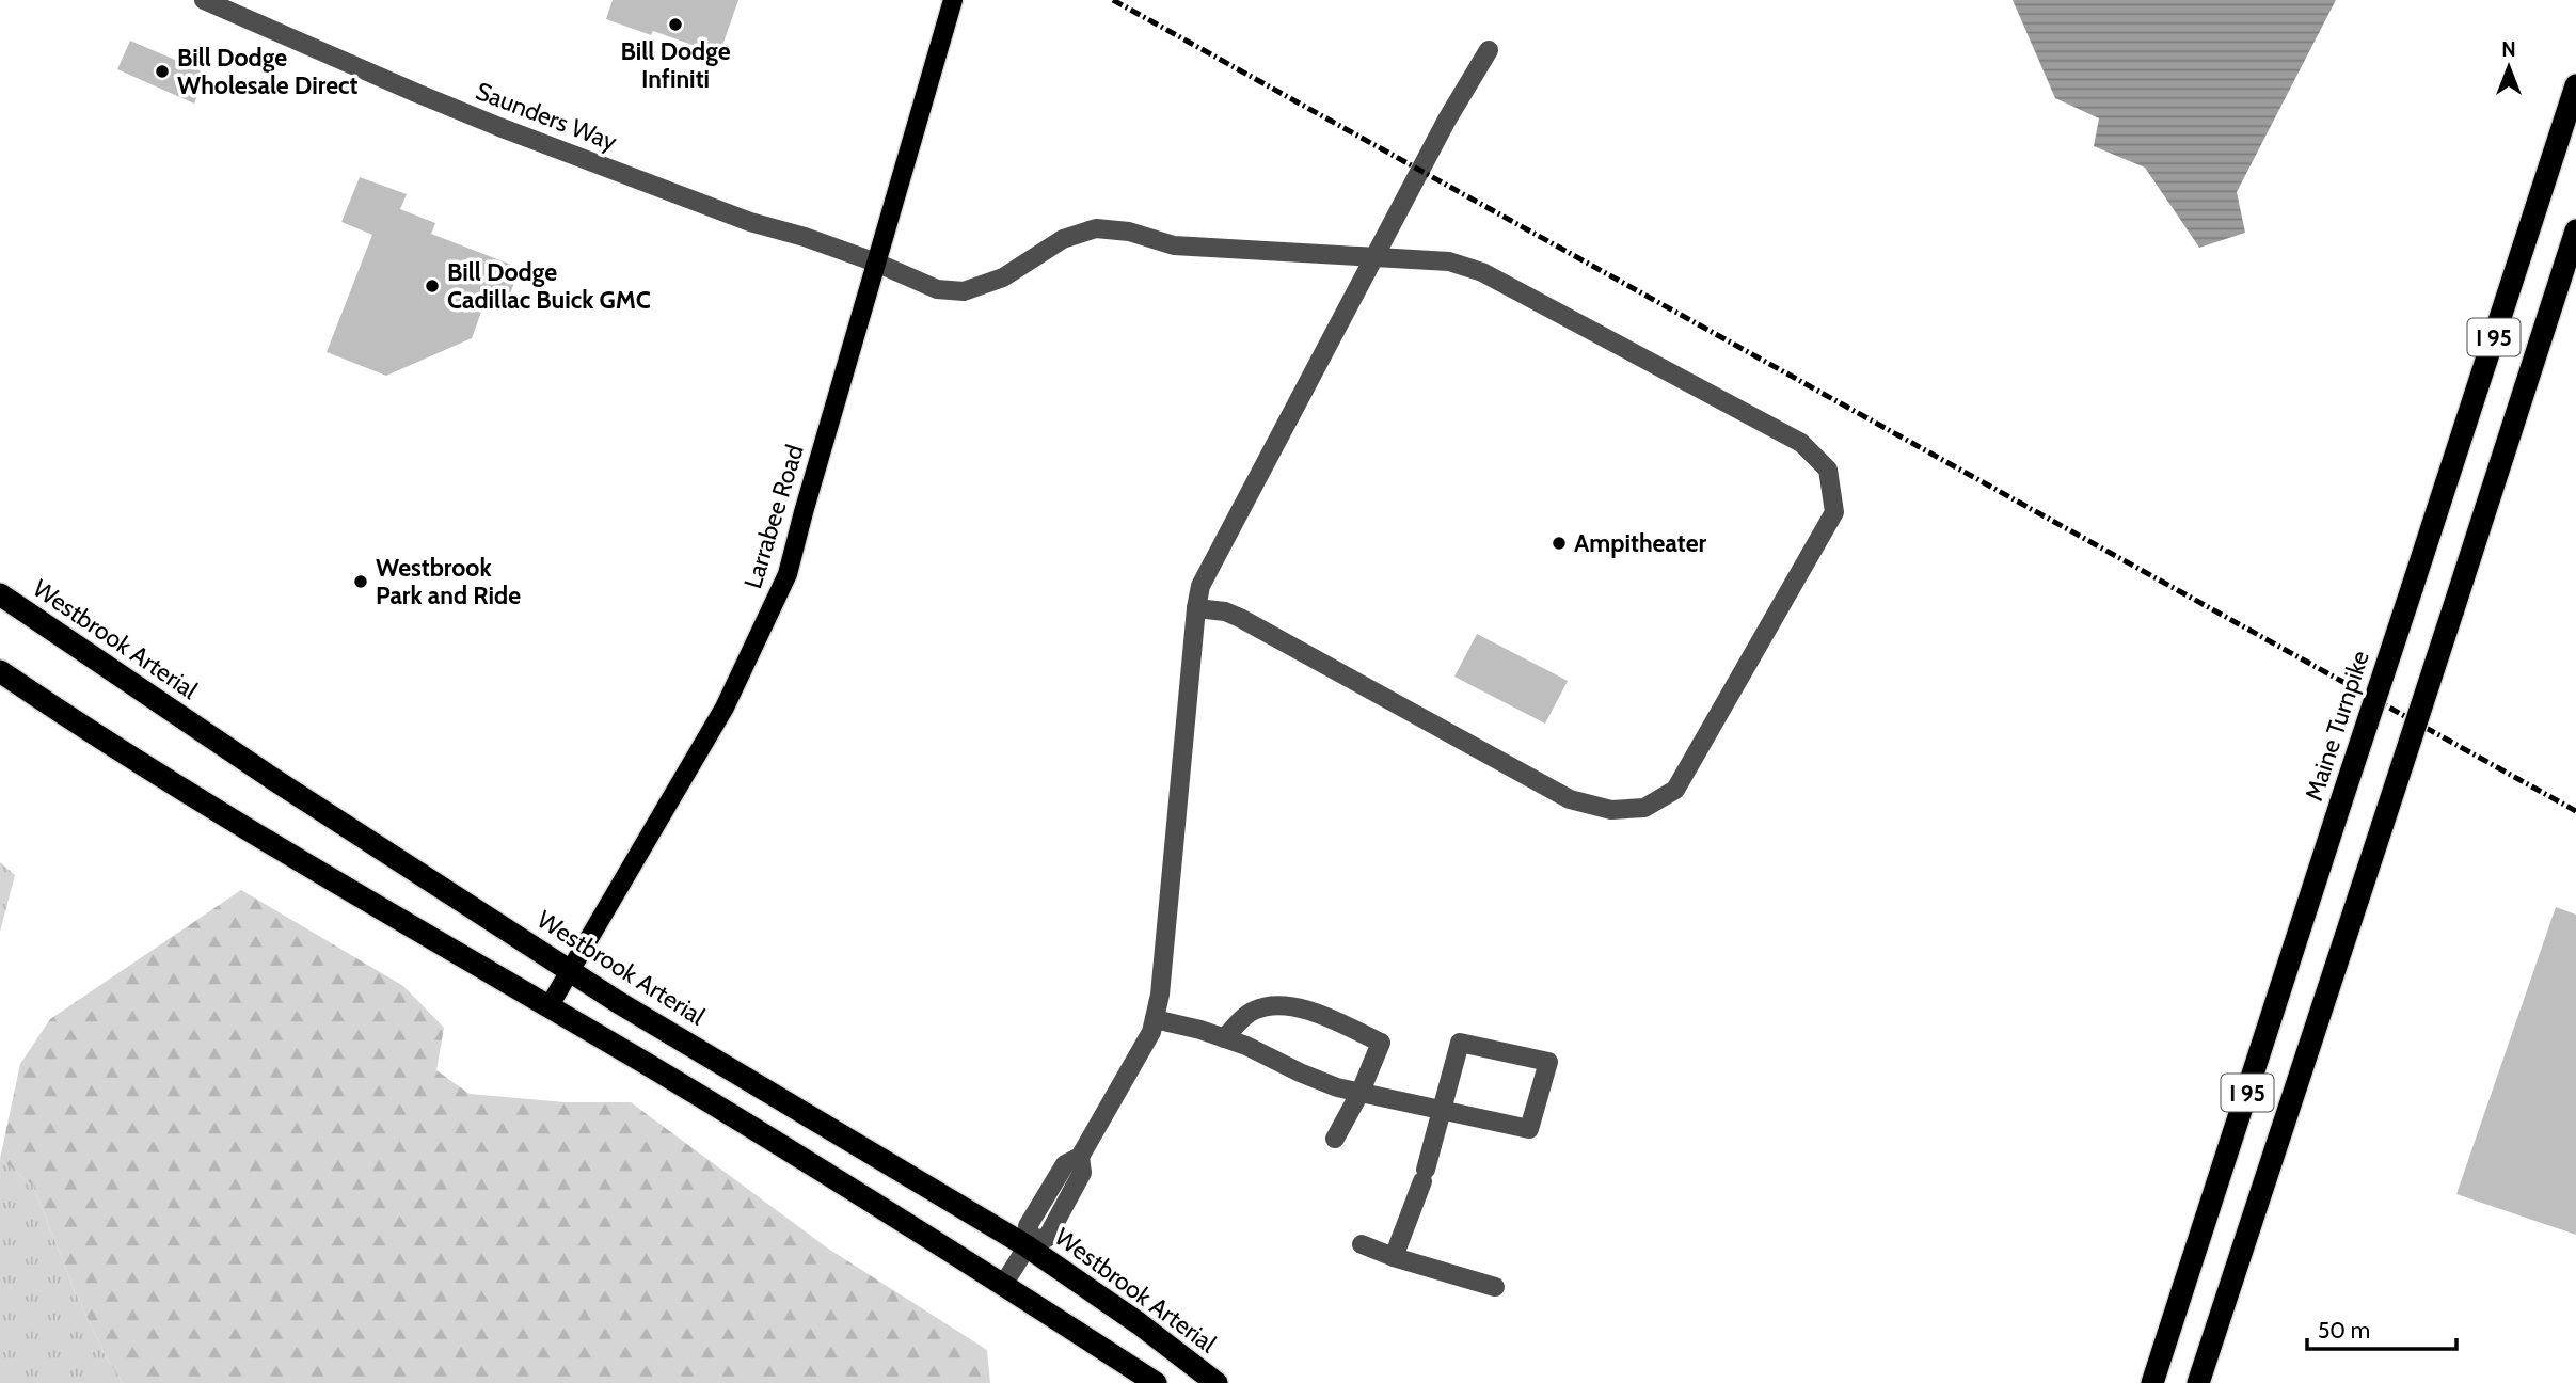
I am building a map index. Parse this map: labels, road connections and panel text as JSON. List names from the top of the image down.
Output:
{
  "streets": {
    "highway": ["I 95", "Westbrook Arterial", "Maine Turnpike"],
    "main road": ["Larrabee Road"],
    "lane": ["Saunders Way"]
  },
  "crossings": [
    ["Saunders Way", "Larrabee Road"],
    ["Larrabee Road", "Westbrook Arterial"]
  ],
  "places": [
    "Bill Dodge Infiniti",
    "Bill Dodge Wholesale Direct",
    "Bill Dodge Cadillac Buick GMC",
    "Ampitheater",
    "Westbrook Park and Ride"
  ],
  "scale_bar": "50 m",
  "north": "top"
}
